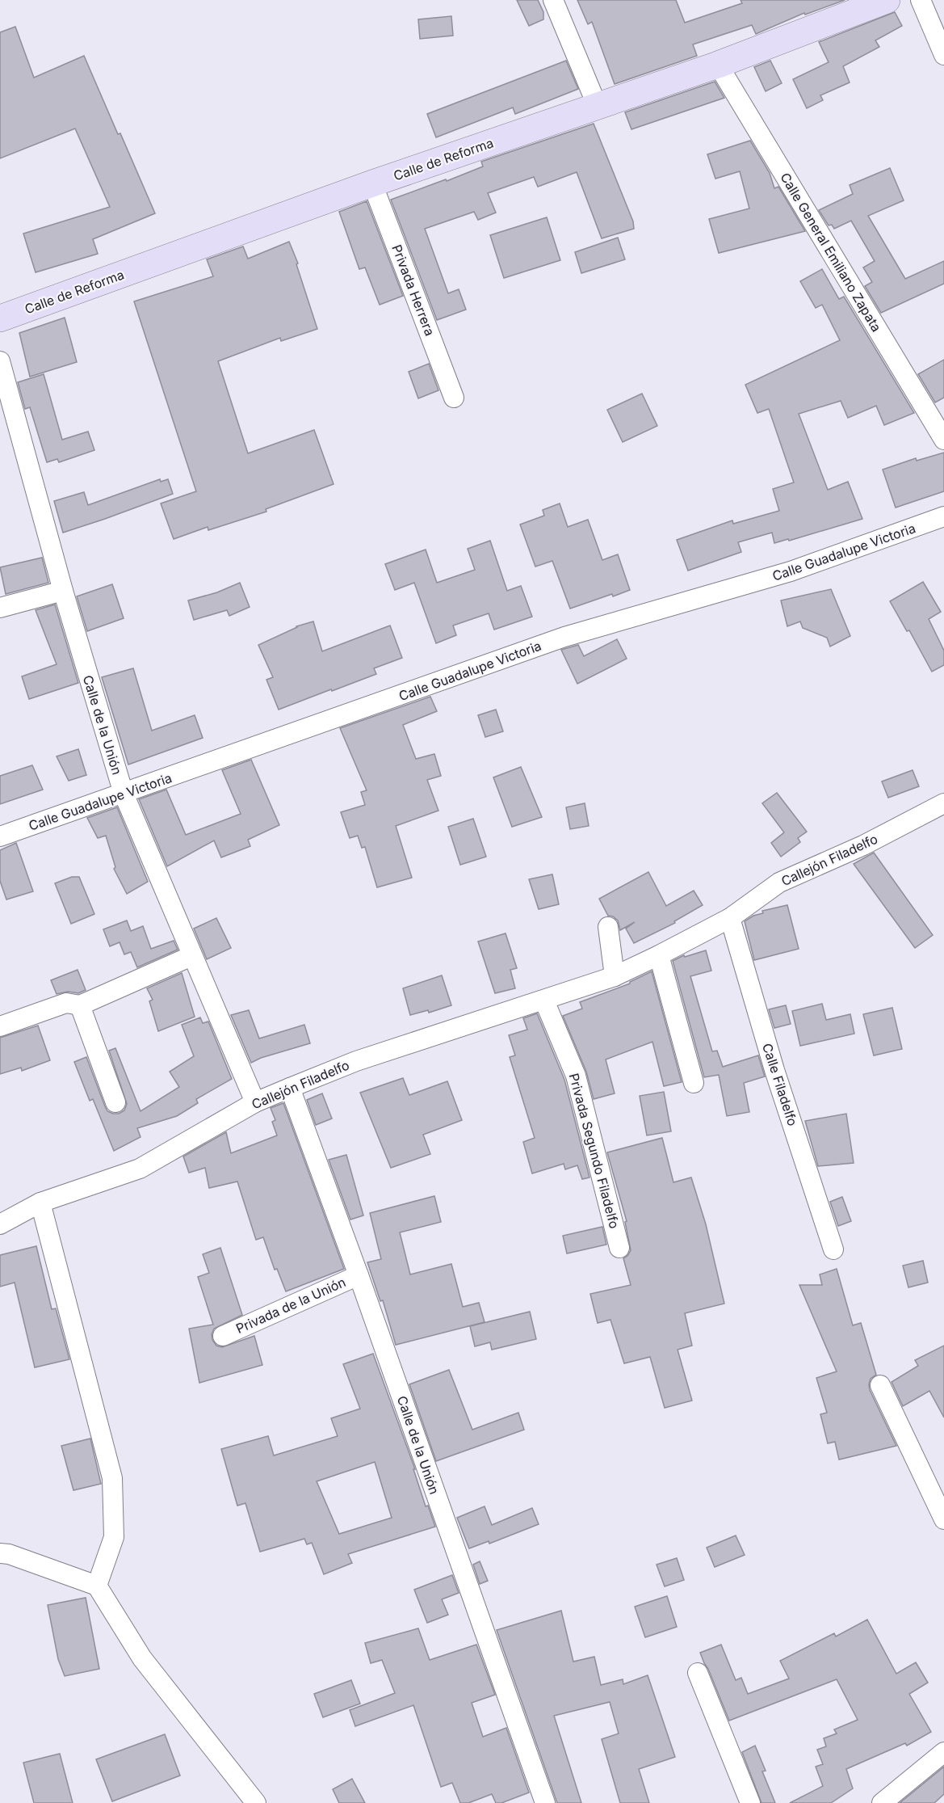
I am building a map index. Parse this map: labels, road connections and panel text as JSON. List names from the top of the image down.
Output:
{
  "streets": {
    "main road": ["Calle de Reforma"],
    "street": [
      "Calle General Emiliano Zapata",
      "Privada Herrera",
      "Calle Guadalupe Victoria",
      "Calle de la Unión",
      "Callejón Filadelfo",
      "Calle Filadelfo",
      "Privada Segundo Filadelfo",
      "Privada de la Unión"
    ]
  },
  "crossings": [
    ["Calle de Reforma", "Calle General Emiliano Zapata"],
    ["Calle de Reforma", "Privada Herrera"],
    ["Calle Guadalupe Victoria", "Calle de la Unión"],
    ["Calle de la Unión", "Callejón Filadelfo"],
    ["Calle de la Unión", "Privada de la Unión"],
    ["Callejón Filadelfo", "Calle Filadelfo"],
    ["Callejón Filadelfo", "Privada Segundo Filadelfo"]
  ]
}
